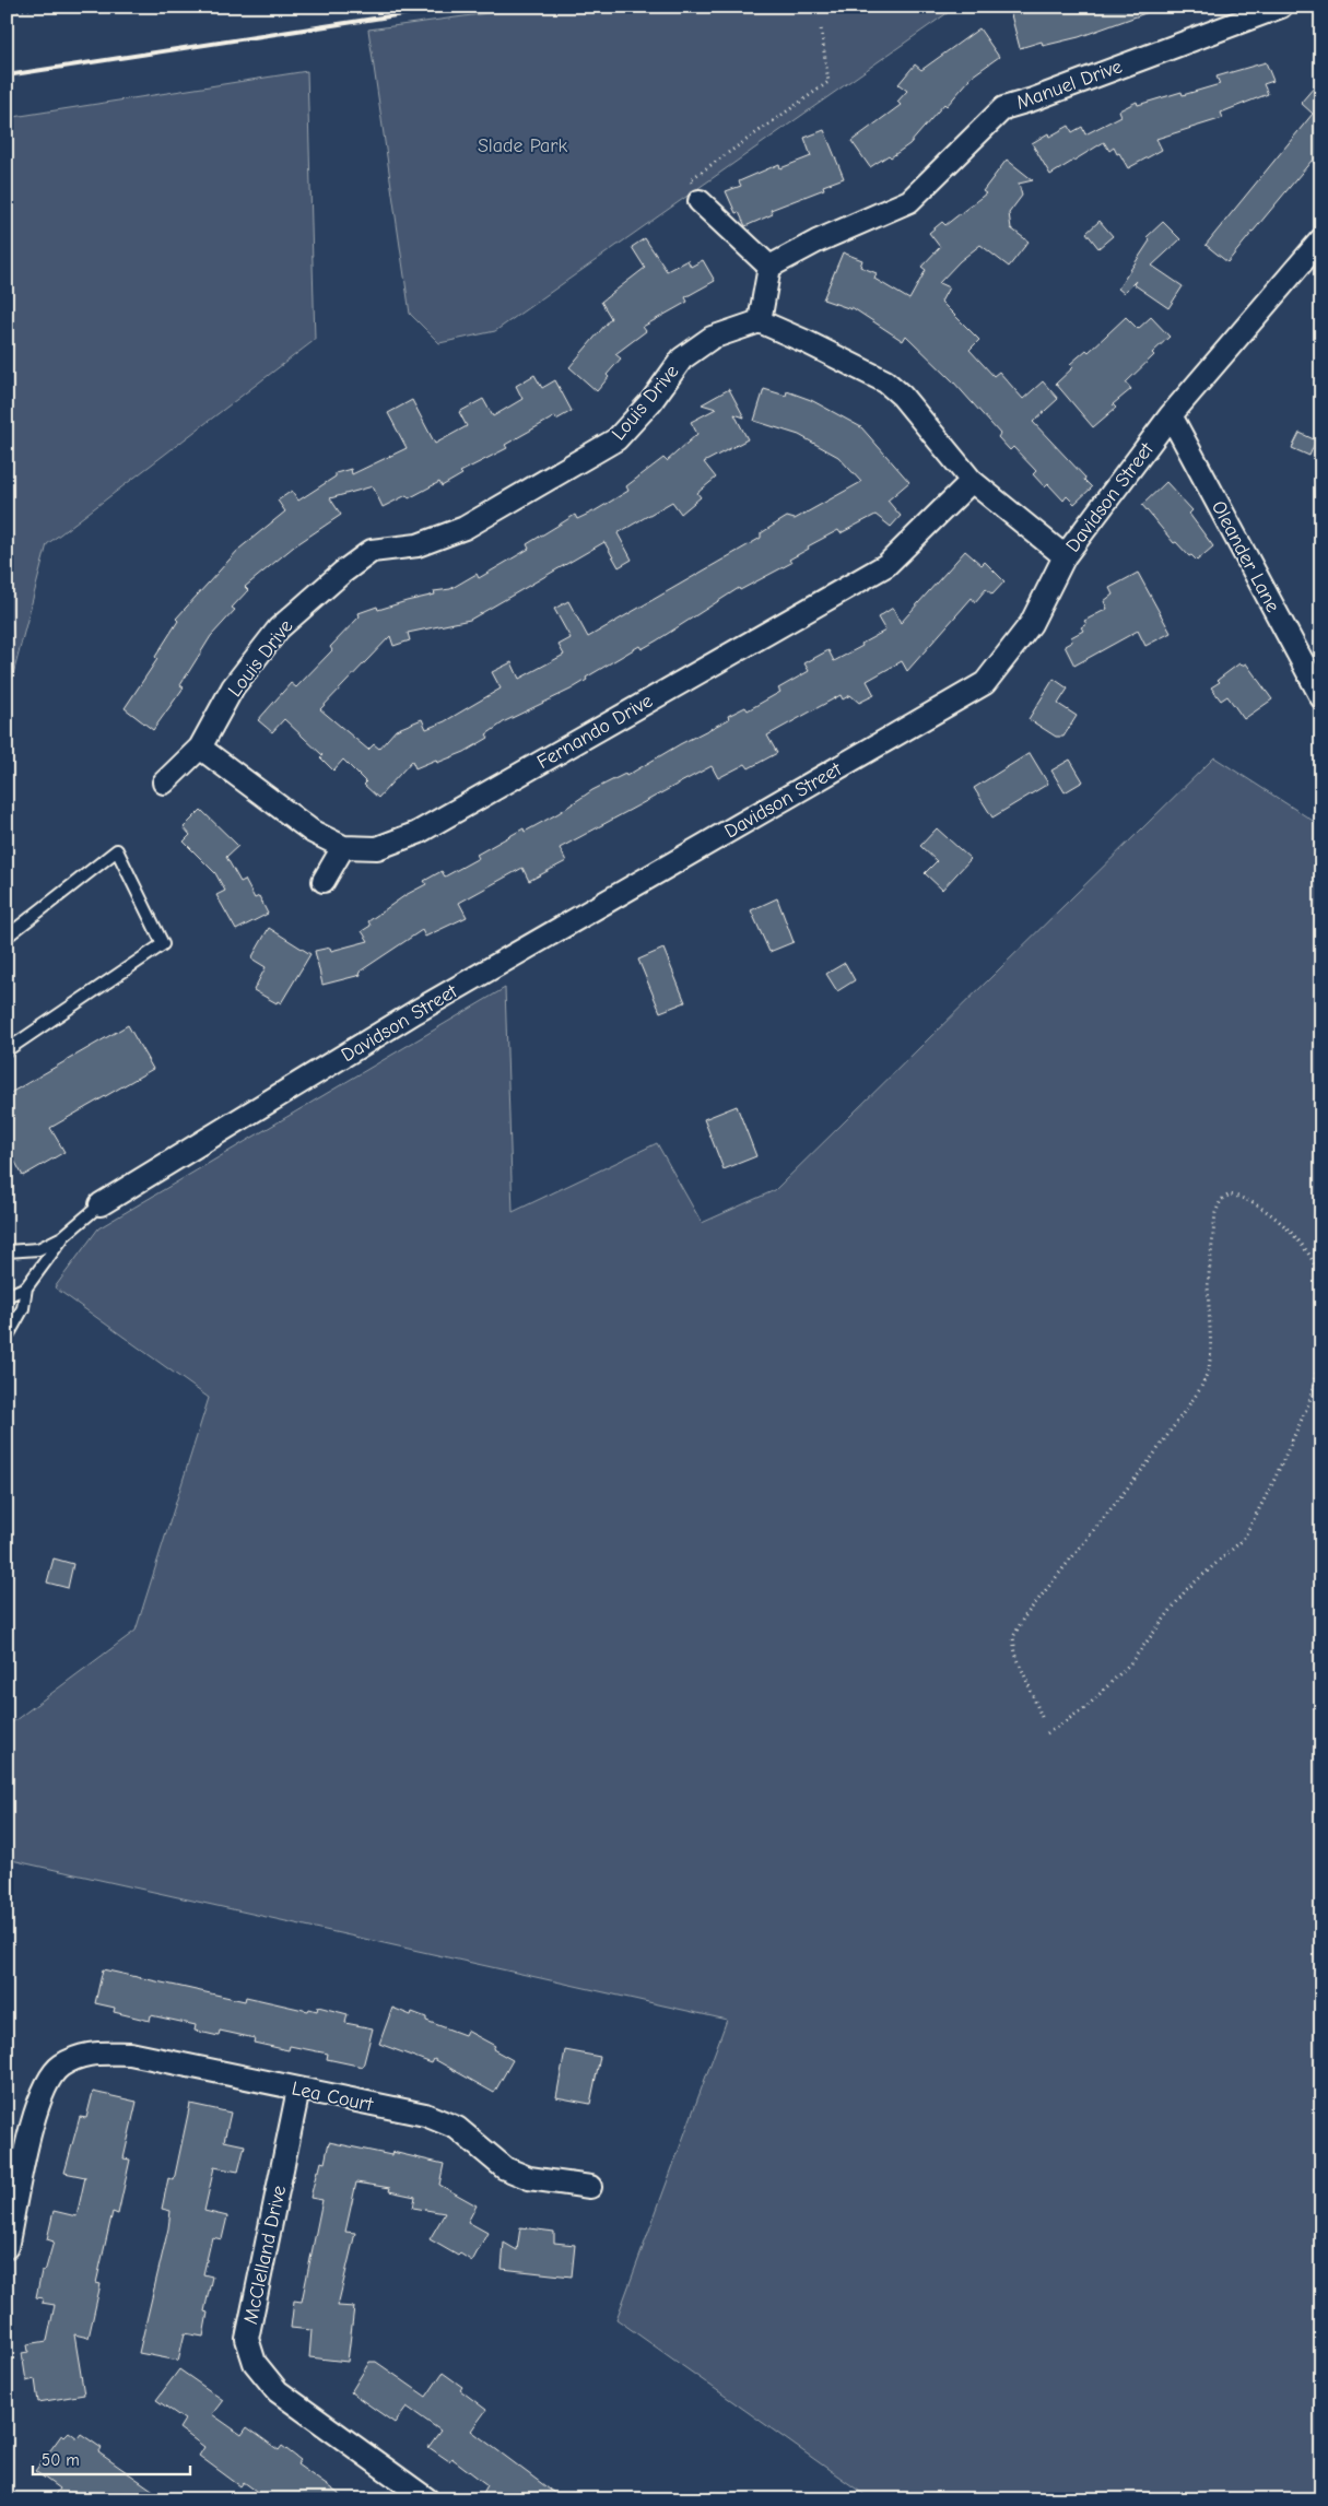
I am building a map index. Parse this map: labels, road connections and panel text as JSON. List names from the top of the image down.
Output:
{
  "streets": {
    "street": [
      "Manuel Drive",
      "Louis Drive",
      "Davidson Street",
      "Oleander Lane",
      "Fernando Drive",
      "Lea Court",
      "McClelland Drive"
    ]
  },
  "crossings": [
    ["Louis Drive", "Fernando Drive"],
    ["Davidson Street", "Oleander Lane"],
    ["Lea Court", "McClelland Drive"]
  ],
  "parks": ["Slade Park"],
  "scale_bar": "50 m"
}
